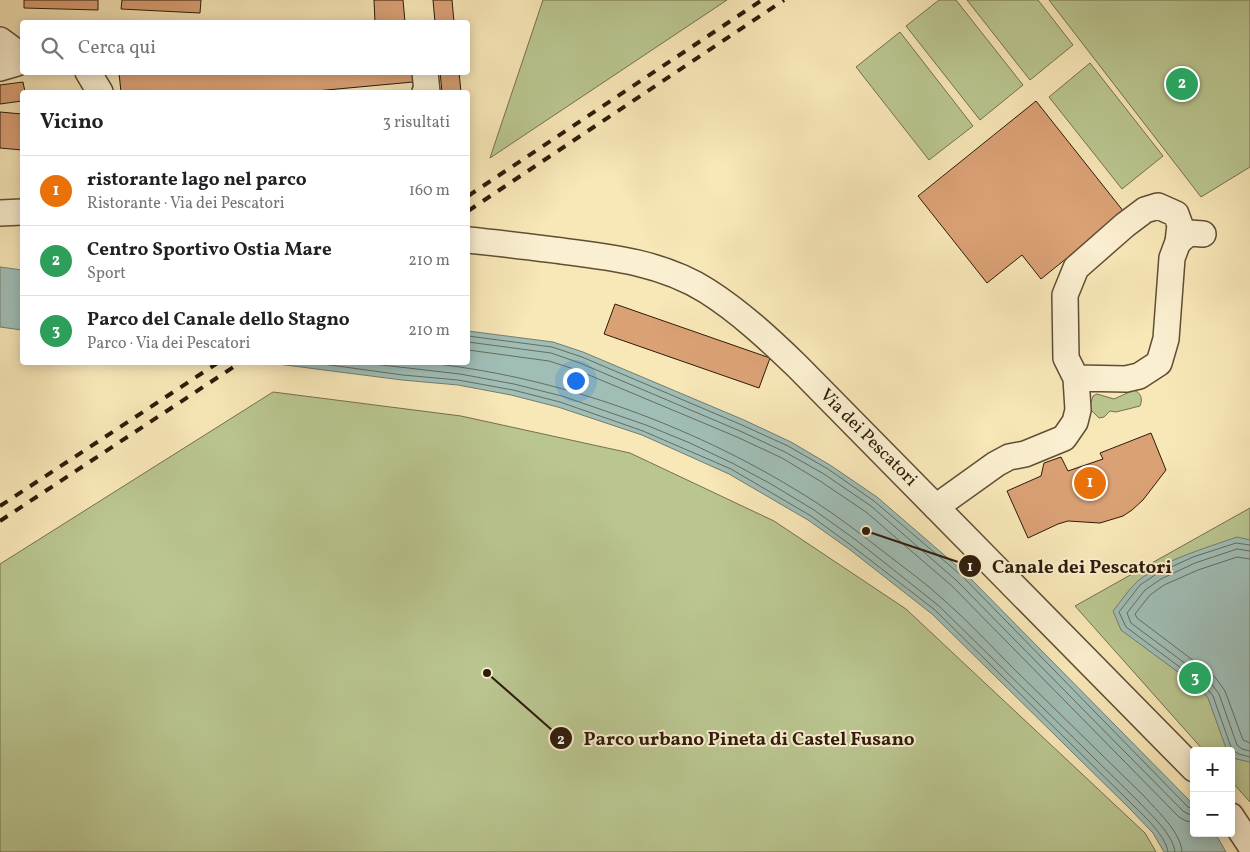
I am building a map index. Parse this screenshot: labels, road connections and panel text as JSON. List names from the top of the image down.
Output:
{
  "streets": {
    "street": ["Via dei Pescatori"]
  },
  "places": ["Canale dei Pescatori", "Parco urbano Pineta di Castel Fusano"],
  "page": {
    "search": "Cerca qui",
    "pins": ["2", "1", "3"],
    "heading": ["Vicino", "3 risultati"],
    "list": [
      {
        "mark": "1",
        "name": "ristorante lago nel parco",
        "note": "Ristorante · Via dei Pescatori",
        "value": "160 m"
      },
      {
        "mark": "2",
        "name": "Centro Sportivo Ostia Mare",
        "note": "Sport",
        "value": "210 m"
      },
      {
        "mark": "3",
        "name": "Parco del Canale dello Stagno",
        "note": "Parco · Via dei Pescatori",
        "value": "210 m"
      }
    ],
    "map_buttons": ["+", "−"]
  }
}
